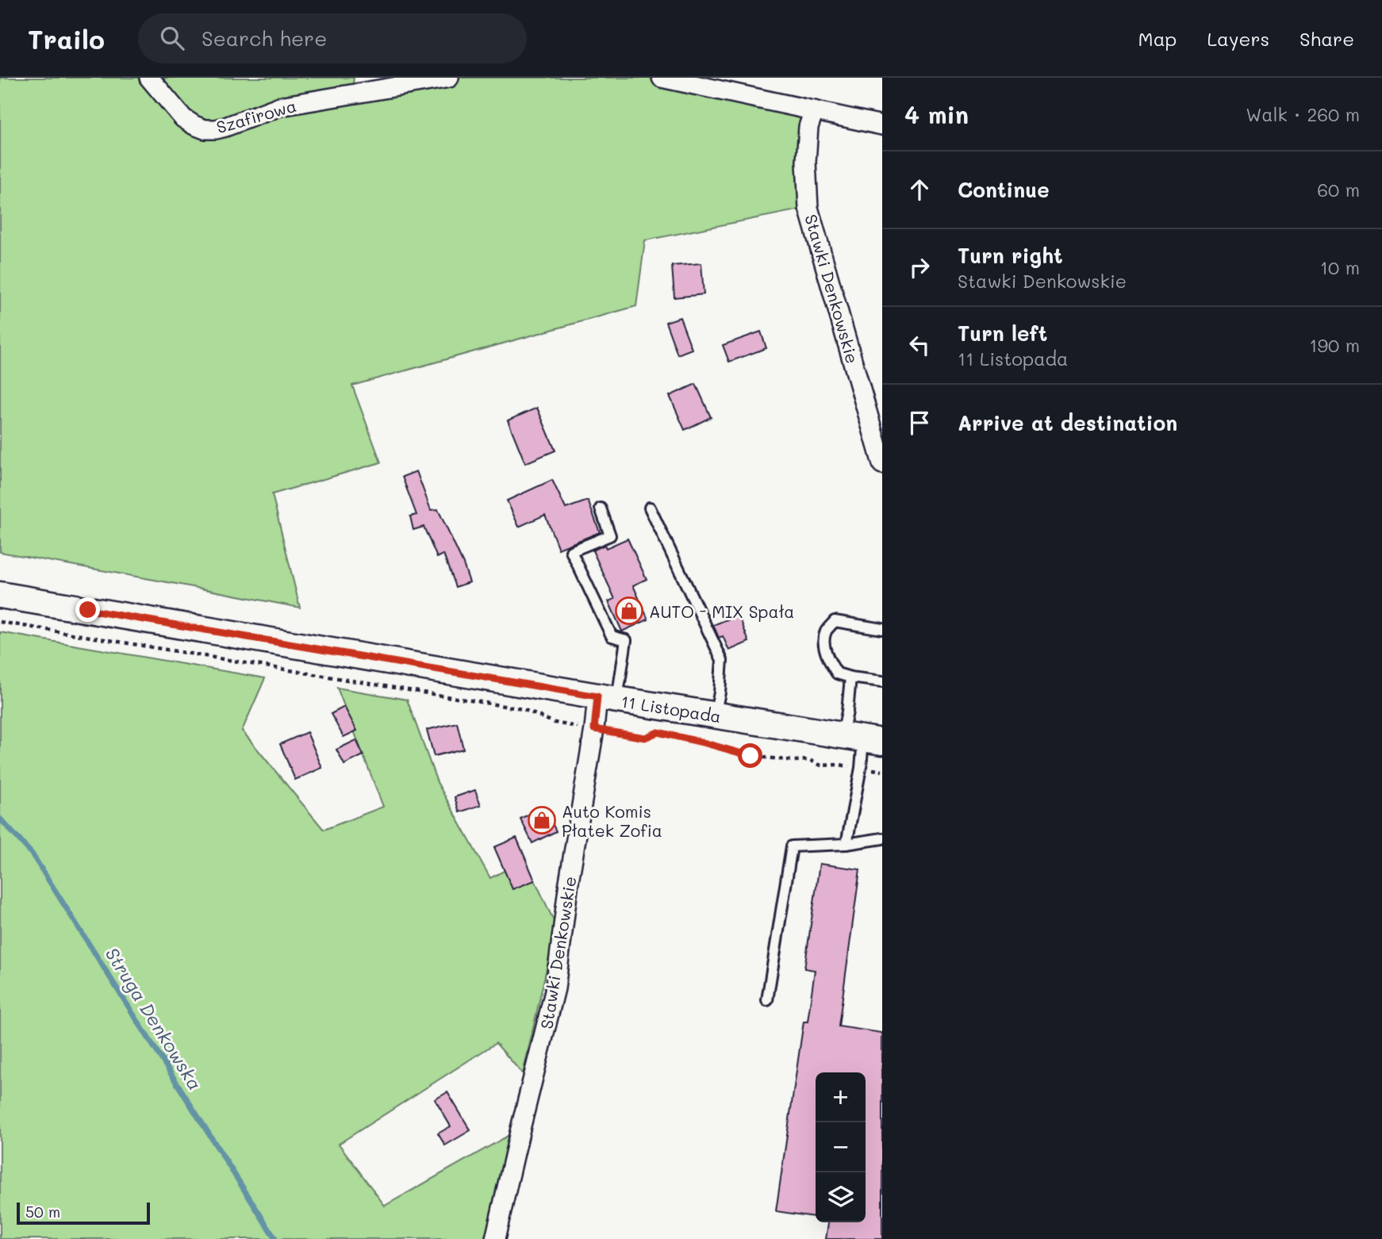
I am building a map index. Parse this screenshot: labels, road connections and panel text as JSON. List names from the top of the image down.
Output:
{
  "streets": {
    "street": ["Szafirowa", "Stawki Denkowskie", "11 Listopada"]
  },
  "crossings": [
    ["Stawki Denkowskie", "11 Listopada"]
  ],
  "water": ["Struga Denkowska"],
  "places": {
    "shop": ["AUTO - MIX Spała", "Auto Komis Płatek Zofia"]
  },
  "scale_bar": "50 m",
  "page": {
    "header": "Trailo",
    "search": "Search here",
    "nav": ["Map", "Layers", "Share"],
    "heading": ["4 min", "Walk · 260 m"],
    "list": [
      ["Continue", "60 m"],
      ["Turn right", "Stawki Denkowskie", "10 m"],
      ["Turn left", "11 Listopada", "190 m"],
      "Arrive at destination"
    ],
    "map_buttons": ["+", "−"],
    "scale": "50 m"
  }
}
